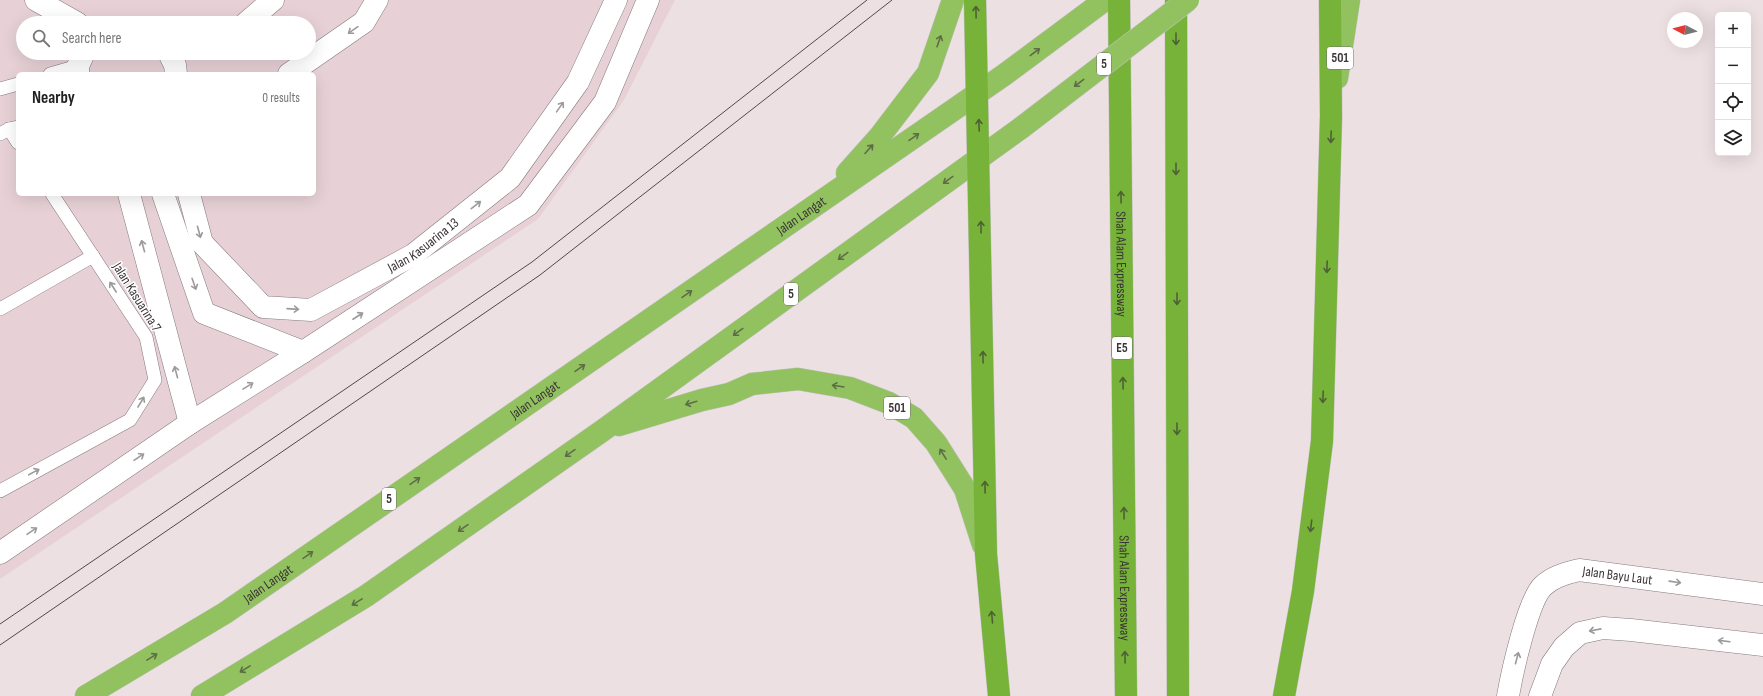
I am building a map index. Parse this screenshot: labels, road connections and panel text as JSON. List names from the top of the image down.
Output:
{
  "streets": {
    "highway": [
      "501",
      "5",
      "Jalan Langat",
      "Shah Alam Expressway",
      "E5"
    ],
    "street": ["Jalan Kasuarina 13", "Jalan Bayu Laut"],
    "lane": ["Jalan Kasuarina 7"]
  },
  "crossings": [
    ["501", "5"],
    ["5", "Jalan Langat"]
  ],
  "one_way": ["Jalan Bayu Laut"],
  "north": "left",
  "page": {
    "map_buttons": ["+", "−"],
    "search": "Search here",
    "heading": ["Nearby", "0 results"]
  }
}
